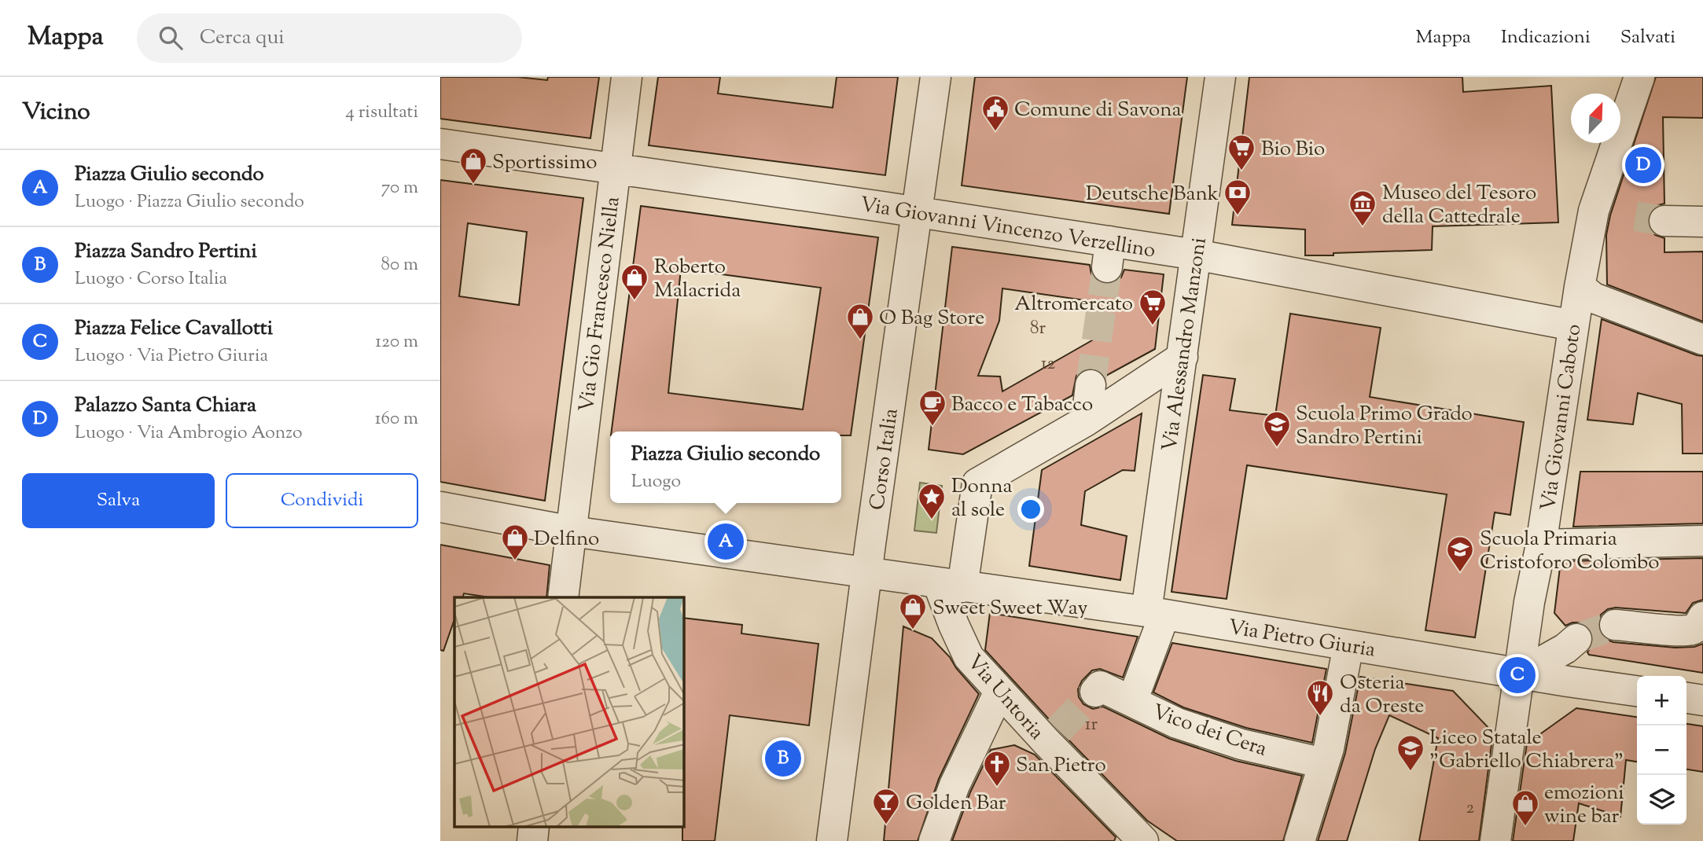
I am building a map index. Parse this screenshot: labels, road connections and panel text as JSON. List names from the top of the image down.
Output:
{
  "streets": {
    "street": [
      "Via Giovanni Vincenzo Verzellino",
      "Via Gio Francesco Niella",
      "Via Alessandro Manzoni",
      "Via Giovanni Caboto",
      "Corso Italia",
      "Via Pietro Giuria",
      "Via Untoria",
      "Vico dei Cera"
    ]
  },
  "crossings": [
    ["Via Giovanni Vincenzo Verzellino", "Via Gio Francesco Niella"],
    ["Via Giovanni Vincenzo Verzellino", "Via Alessandro Manzoni"],
    ["Via Giovanni Vincenzo Verzellino", "Via Giovanni Caboto"],
    ["Via Giovanni Vincenzo Verzellino", "Corso Italia"],
    ["Via Gio Francesco Niella", "Via Pietro Giuria"],
    ["Via Alessandro Manzoni", "Via Pietro Giuria"],
    ["Via Alessandro Manzoni", "Vico dei Cera"],
    ["Via Giovanni Caboto", "Via Pietro Giuria"],
    ["Corso Italia", "Via Pietro Giuria"],
    ["Via Pietro Giuria", "Via Untoria"]
  ],
  "places": {
    "public building": ["Comune di Savona"],
    "supermarket": ["Bio Bio", "Altromercato"],
    "shop": [
      "Sportissimo",
      "Roberto Malacrida",
      "O Bag Store",
      "Delfino",
      "Sweet Sweet Way",
      "emozioni wine bar"
    ],
    "bank": ["Deutsche Bank"],
    "museum": ["Museo del Tesoro della Cattedrale"],
    "cafe": ["Bacco e Tabacco"],
    "school or university": ["Scuola Primo Grado Sandro Pertini", "Scuola Primaria Cristoforo Colombo", "Liceo Statale \"Gabriello Chiabrera\""],
    "place": ["Donna al sole"],
    "restaurant": ["Osteria da Oreste"],
    "church": ["San Pietro"],
    "bar": ["Golden Bar"]
  },
  "house_numbers": [
    "8r",
    "12",
    "1r",
    "2"
  ],
  "north": "top right",
  "page": {
    "header": "Mappa",
    "search": "Cerca qui",
    "nav": ["Mappa", "Indicazioni", "Salvati"],
    "heading": ["Vicino", "4 risultati"],
    "pins": [
      "D",
      "A",
      "C",
      "B"
    ],
    "list": [
      {
        "mark": "A",
        "name": "Piazza Giulio secondo",
        "note": "Luogo · Piazza Giulio secondo",
        "value": "70 m"
      },
      {
        "mark": "B",
        "name": "Piazza Sandro Pertini",
        "note": "Luogo · Corso Italia",
        "value": "80 m"
      },
      {
        "mark": "C",
        "name": "Piazza Felice Cavallotti",
        "note": "Luogo · Via Pietro Giuria",
        "value": "120 m"
      },
      {
        "mark": "D",
        "name": "Palazzo Santa Chiara",
        "note": "Luogo · Via Ambrogio Aonzo",
        "value": "160 m"
      }
    ],
    "popup": ["Piazza Giulio secondo", "Luogo"],
    "buttons": ["Salva", "Condividi"],
    "map_buttons": ["+", "−"]
  }
}
